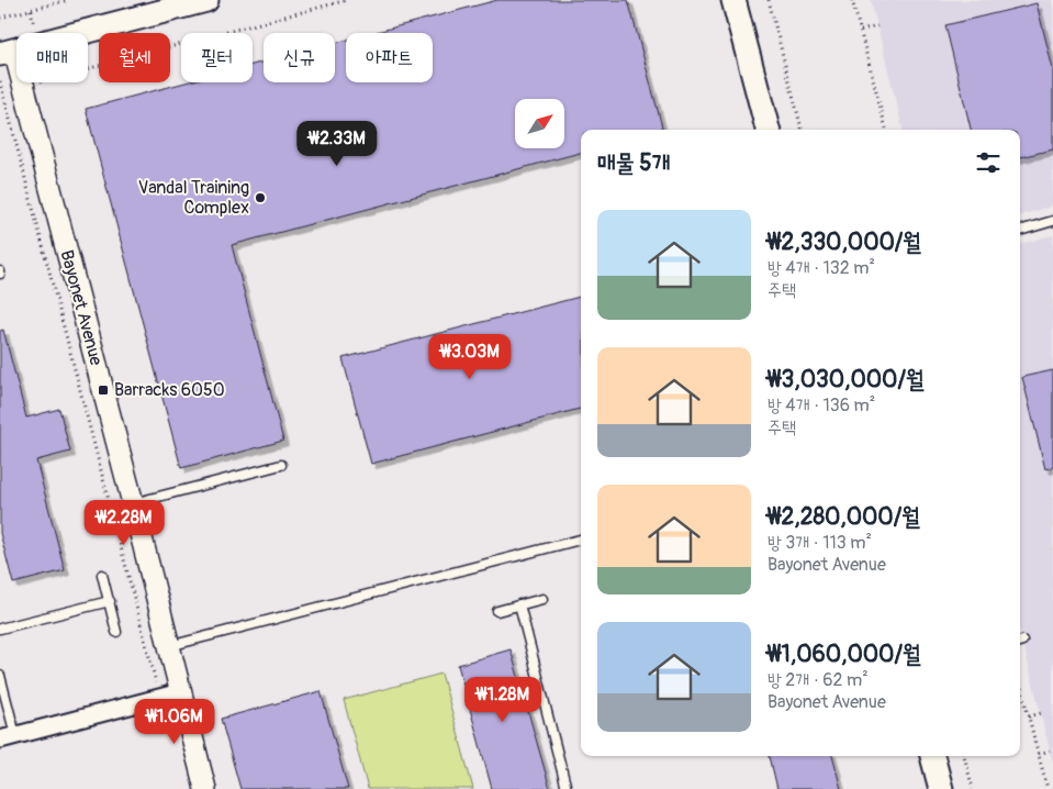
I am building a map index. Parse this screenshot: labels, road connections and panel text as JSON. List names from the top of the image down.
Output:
{
  "streets": {
    "street": ["Bayonet Avenue"]
  },
  "places": {
    "other": ["Vandal Training Complex"],
    "transit": ["Barracks 6050"]
  },
  "north": "top right",
  "page": {
    "chip": [
      "매매",
      "월세",
      "필터",
      "신규",
      "아파트"
    ],
    "price": [
      "₩2.33M",
      "₩3.03M",
      "₩2.28M",
      "₩1.28M",
      "₩1.06M"
    ],
    "heading": "매물 5개",
    "list": [
      {
        "name": "₩2,330,000/월",
        "note": "방 4개 · 132 m² · 주택"
      },
      {
        "name": "₩3,030,000/월",
        "note": "방 4개 · 136 m² · 주택"
      },
      {
        "name": "₩2,280,000/월",
        "note": "방 3개 · 113 m² · Bayonet Avenue"
      },
      {
        "name": "₩1,060,000/월",
        "note": "방 2개 · 62 m² · Bayonet Avenue"
      }
    ]
  }
}
